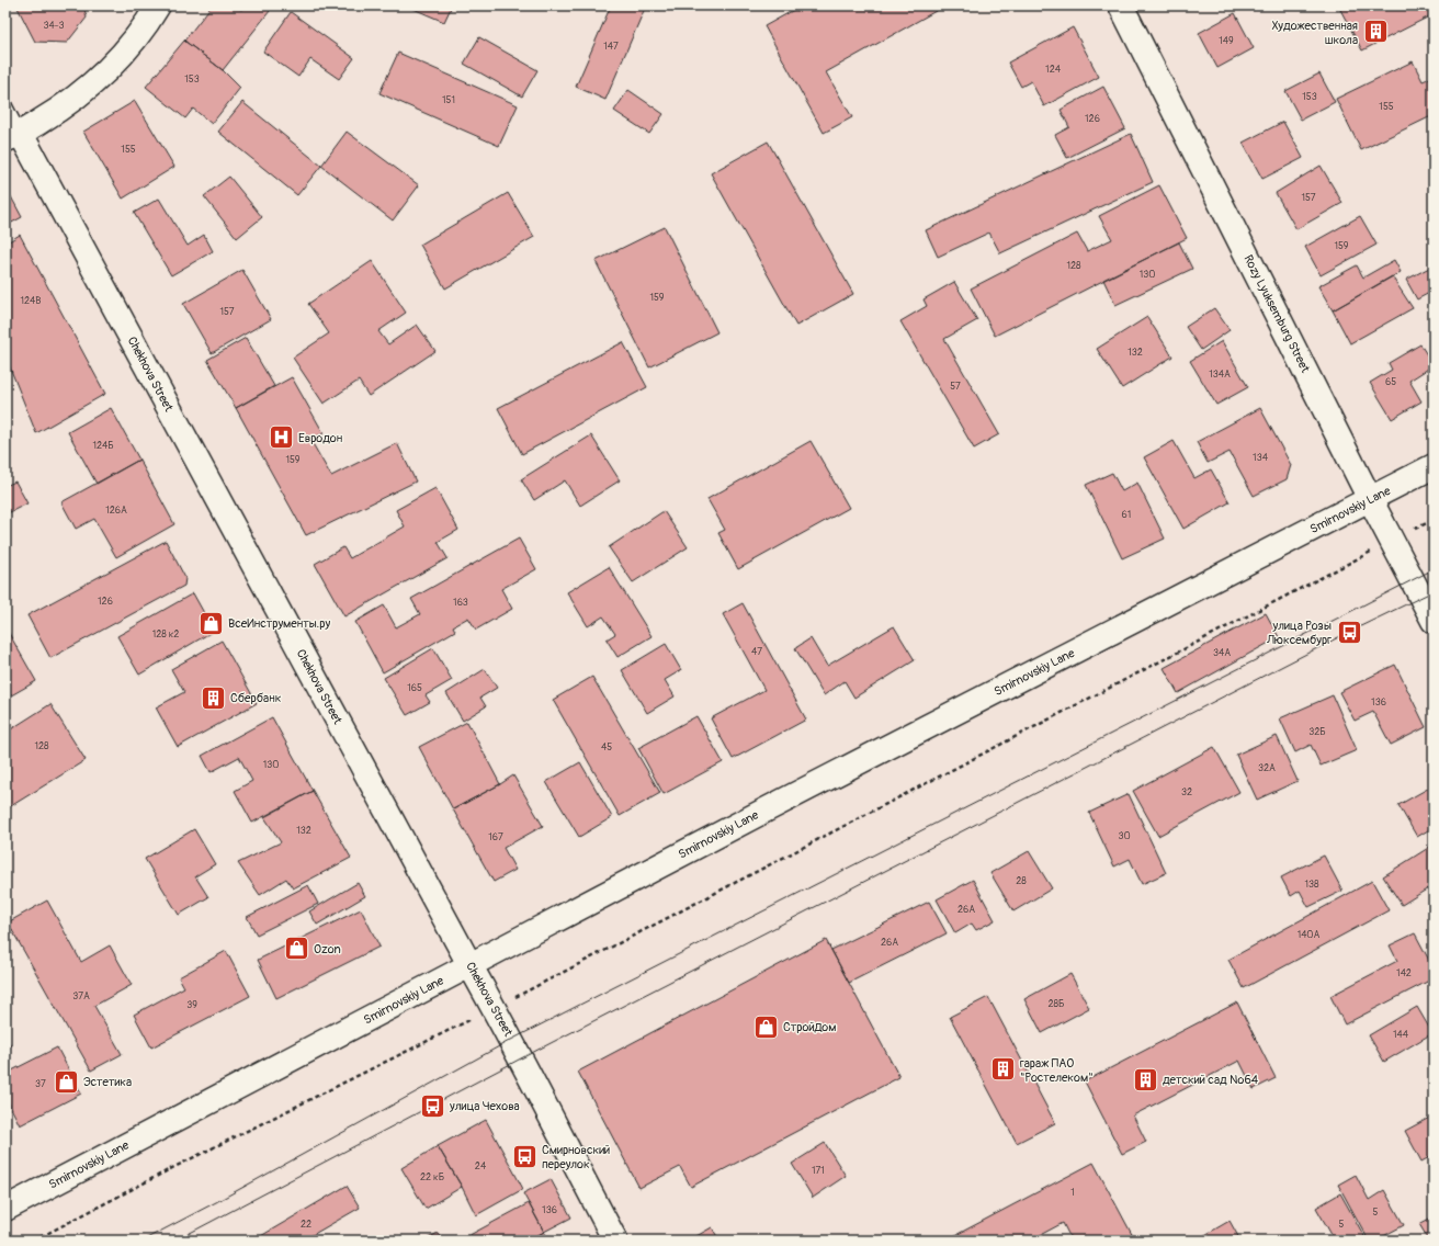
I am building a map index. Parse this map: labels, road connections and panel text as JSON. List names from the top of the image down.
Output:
{
  "streets": {
    "main road": ["Rozy Lyuksemburg Street", "Chekhova Street", "Smirnovskiy Lane"]
  },
  "crossings": [
    ["Rozy Lyuksemburg Street", "Smirnovskiy Lane"],
    ["Chekhova Street", "Smirnovskiy Lane"]
  ],
  "places": {
    "building": [
      "Художественная школа",
      "Сбербанк",
      "гараж ПАО \"Ростелеком\"",
      "детский сад №64"
    ],
    "hospital": ["Евродон"],
    "shop": [
      "ВсеИнструменты.ру",
      "Ozon",
      "СтройДом",
      "Эстетика"
    ],
    "bus stop": ["улица Розы Люксембург", "улица Чехова", "Смирновский переулок"]
  },
  "house_numbers": [
    "34-3",
    "149",
    "147",
    "124",
    "153",
    "153",
    "151",
    "155",
    "126",
    "155",
    "157",
    "159",
    "128",
    "130",
    "159",
    "124В",
    "157",
    "132",
    "134А",
    "65",
    "57",
    "124Б",
    "134",
    "159",
    "126А",
    "61",
    "126",
    "163",
    "128 к2",
    "47",
    "34А",
    "165",
    "136",
    "32Б",
    "128",
    "45",
    "130",
    "32А",
    "32",
    "132",
    "30",
    "167",
    "28",
    "138",
    "26А",
    "140А",
    "26А",
    "142",
    "37А",
    "28Б",
    "39",
    "144",
    "37",
    "24",
    "171",
    "22 кБ",
    "1",
    "136",
    "5",
    "22",
    "5"
  ]
}
